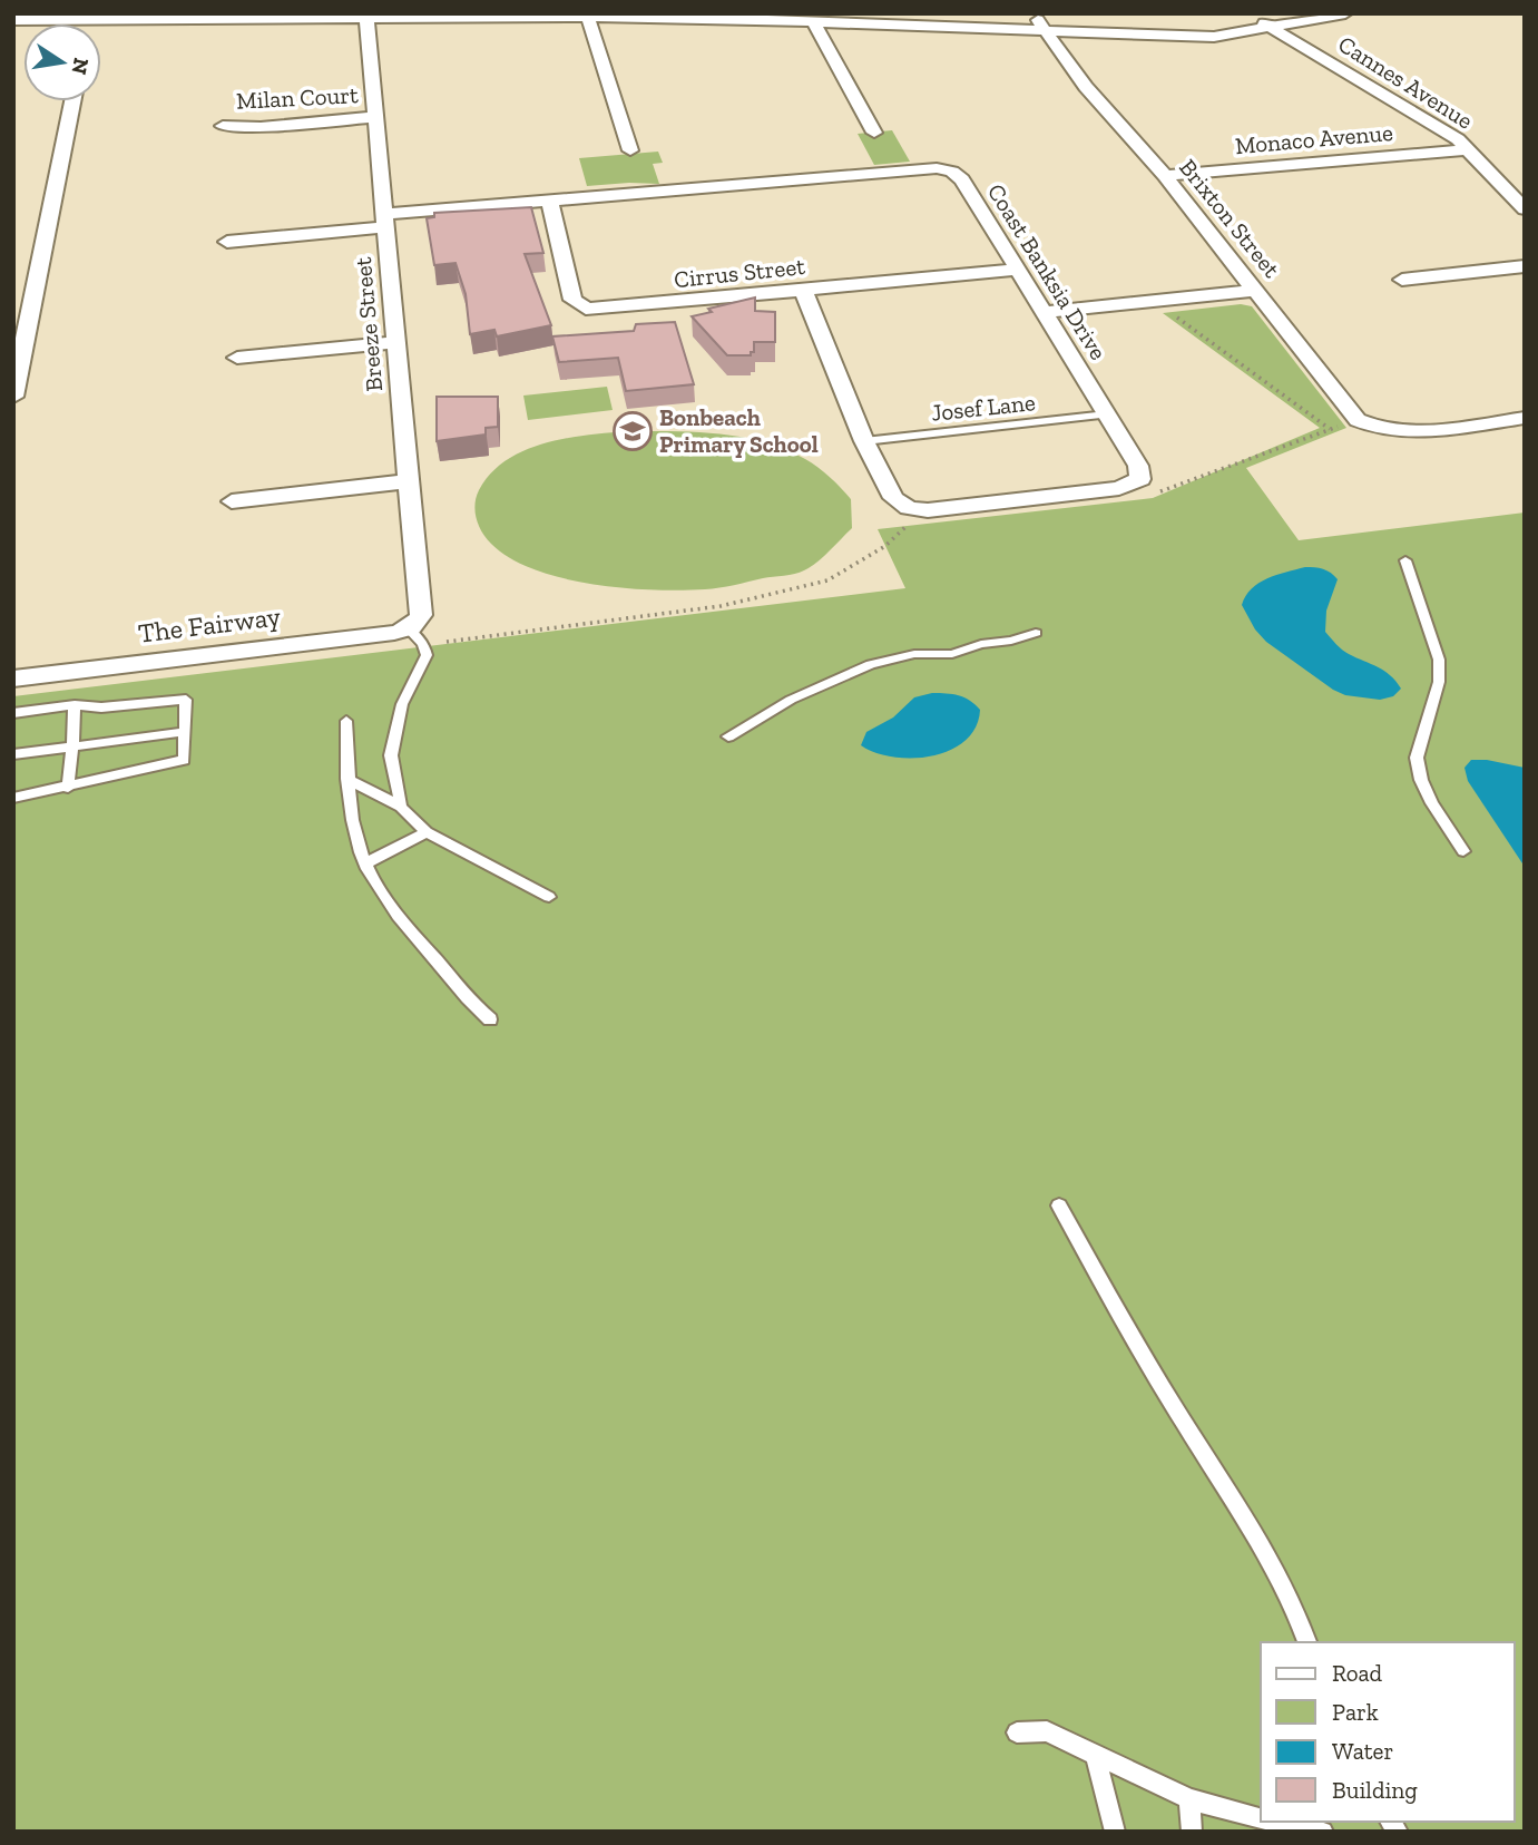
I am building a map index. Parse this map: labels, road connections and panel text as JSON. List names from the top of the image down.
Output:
{
  "streets": {
    "street": [
      "Cannes Avenue",
      "Milan Court",
      "Monaco Avenue",
      "Brixton Street",
      "Coast Banksia Drive",
      "Cirrus Street",
      "Breeze Street",
      "The Fairway"
    ],
    "lane": ["Josef Lane"]
  },
  "crossings": [
    ["Cannes Avenue", "Monaco Avenue"],
    ["Milan Court", "Breeze Street"],
    ["Monaco Avenue", "Brixton Street"],
    ["Coast Banksia Drive", "Cirrus Street"],
    ["Coast Banksia Drive", "Breeze Street"],
    ["Coast Banksia Drive", "Josef Lane"],
    ["Breeze Street", "The Fairway"]
  ],
  "places": {
    "school or university": ["Bonbeach Primary School"]
  },
  "legend": [
    "Road",
    "Park",
    "Water",
    "Building"
  ],
  "north": "right"
}
